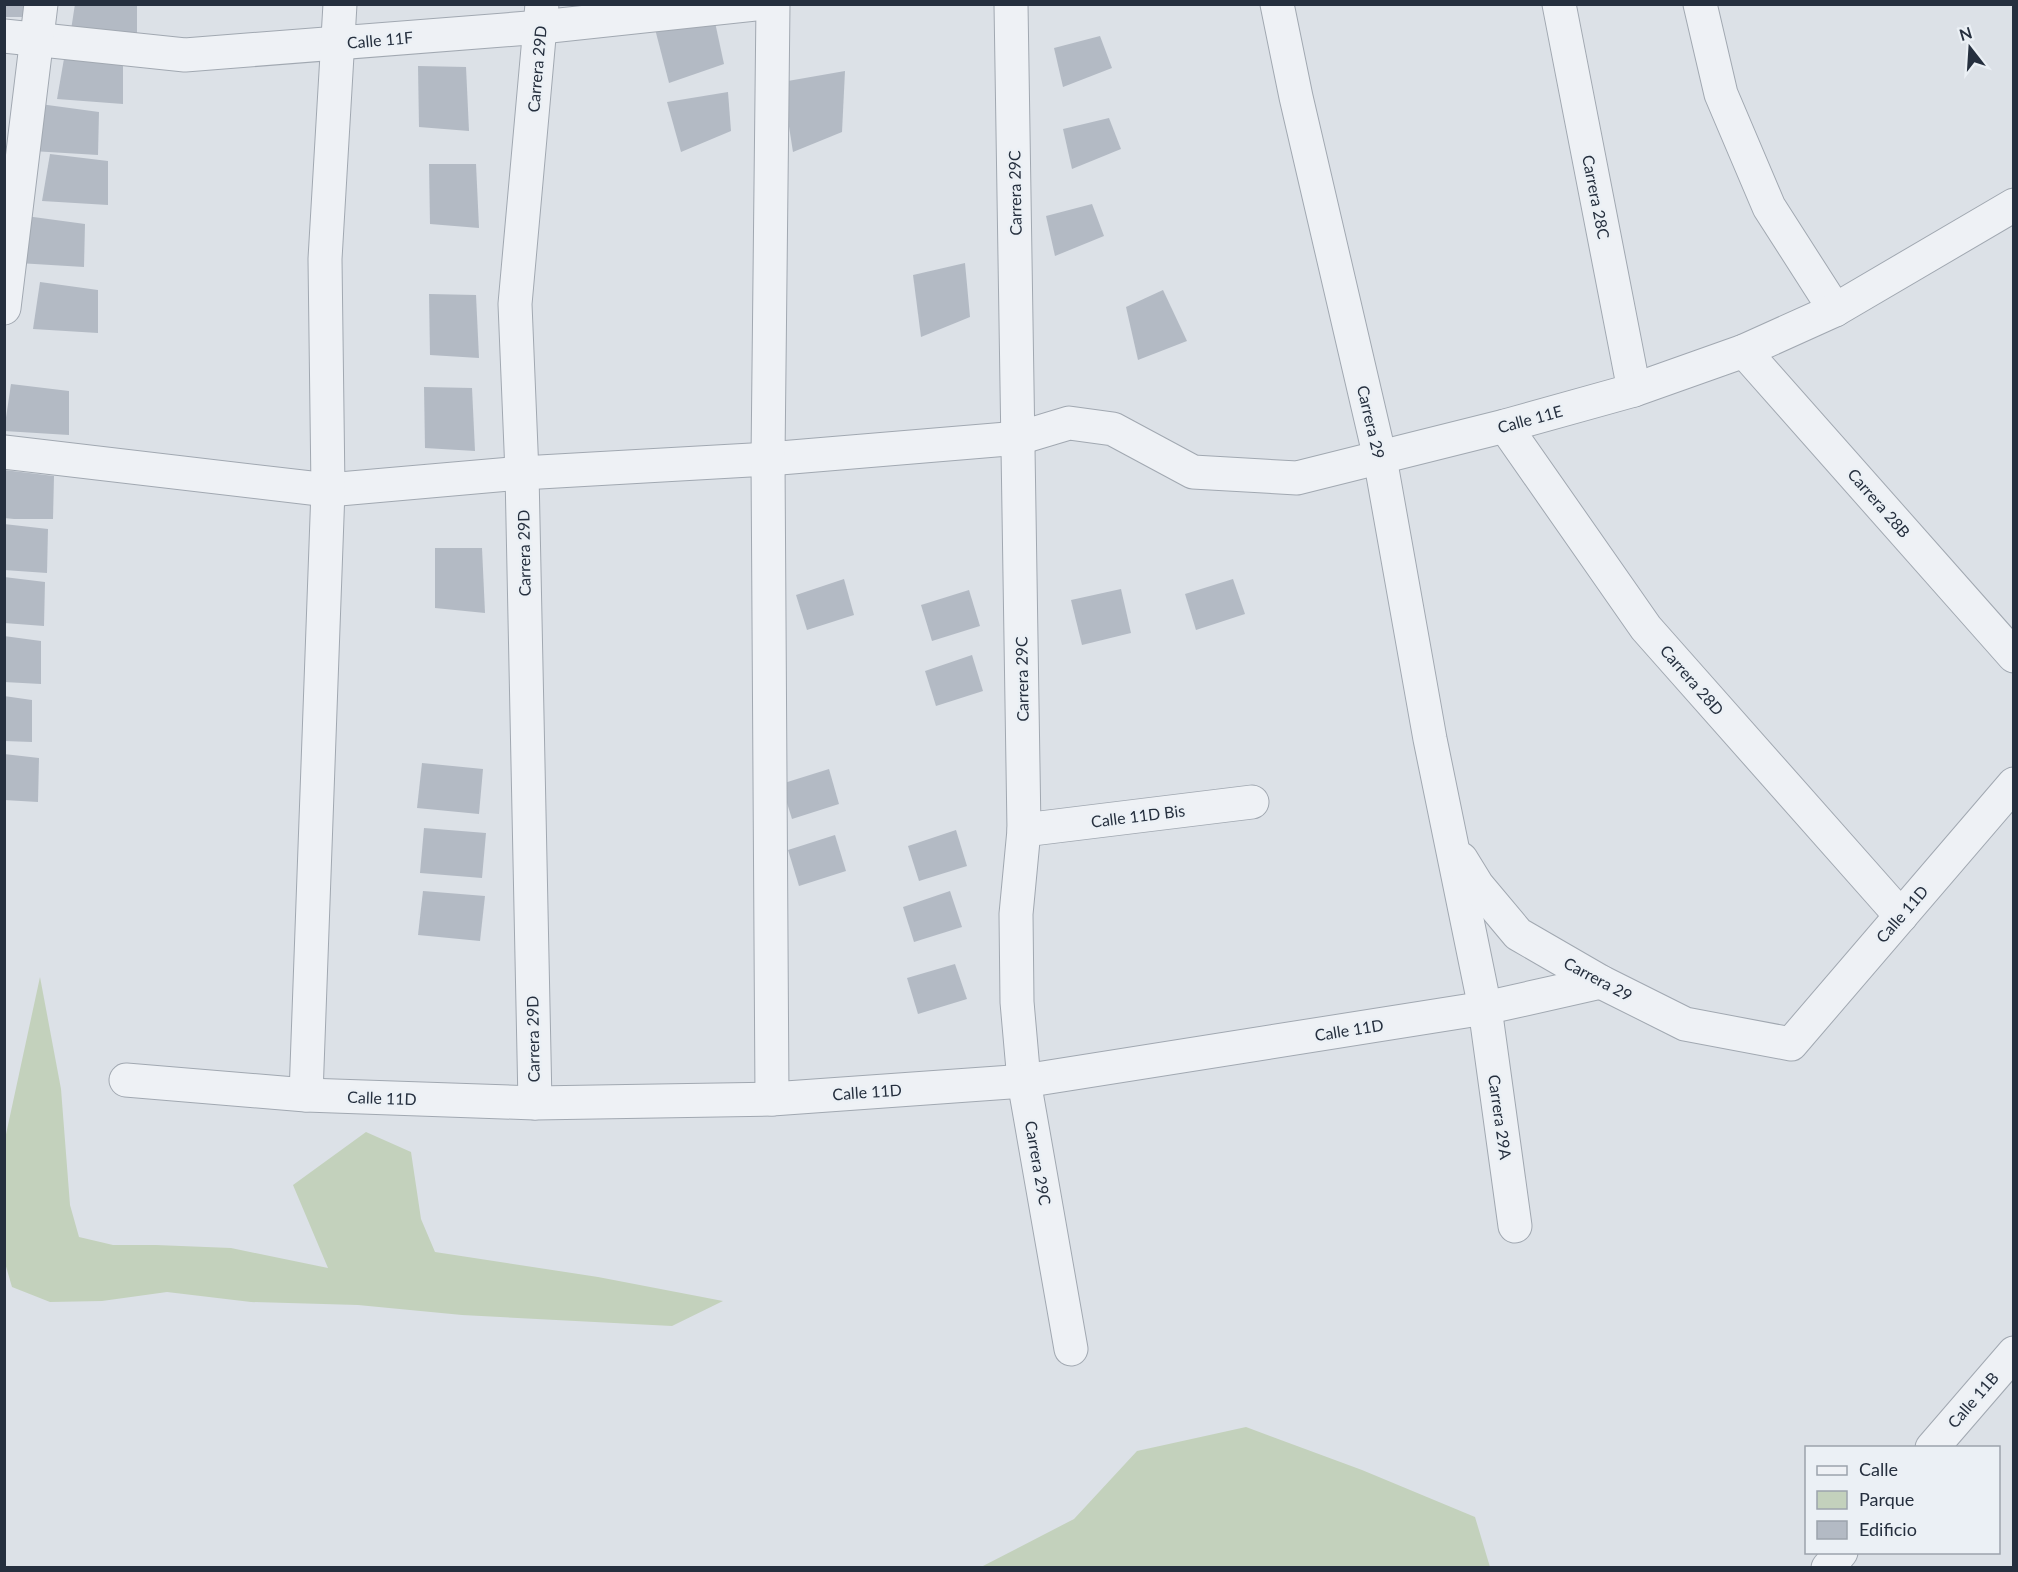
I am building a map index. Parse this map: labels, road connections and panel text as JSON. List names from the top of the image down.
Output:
{
  "streets": {
    "street": [
      "Calle 11F",
      "Carrera 29D",
      "Carrera 29C",
      "Carrera 28C",
      "Calle 11E",
      "Carrera 29",
      "Carrera 28B",
      "Carrera 28D",
      "Calle 11D Bis",
      "Calle 11D",
      "Carrera 29A",
      "Calle 11B"
    ]
  },
  "crossings": [
    ["Calle 11F", "Carrera 29D"],
    ["Carrera 29D", "Calle 11E"],
    ["Carrera 29D", "Calle 11D"],
    ["Carrera 29C", "Calle 11E"],
    ["Carrera 29C", "Calle 11D Bis"],
    ["Carrera 29C", "Calle 11D"],
    ["Carrera 28C", "Calle 11E"],
    ["Calle 11E", "Carrera 29"],
    ["Calle 11E", "Carrera 28B"],
    ["Calle 11E", "Carrera 28D"],
    ["Carrera 29", "Calle 11D"],
    ["Carrera 29", "Carrera 29A"],
    ["Carrera 28D", "Calle 11D"],
    ["Calle 11D", "Carrera 29A"]
  ],
  "legend": ["Calle", "Parque", "Edificio"],
  "north": "top"
}
